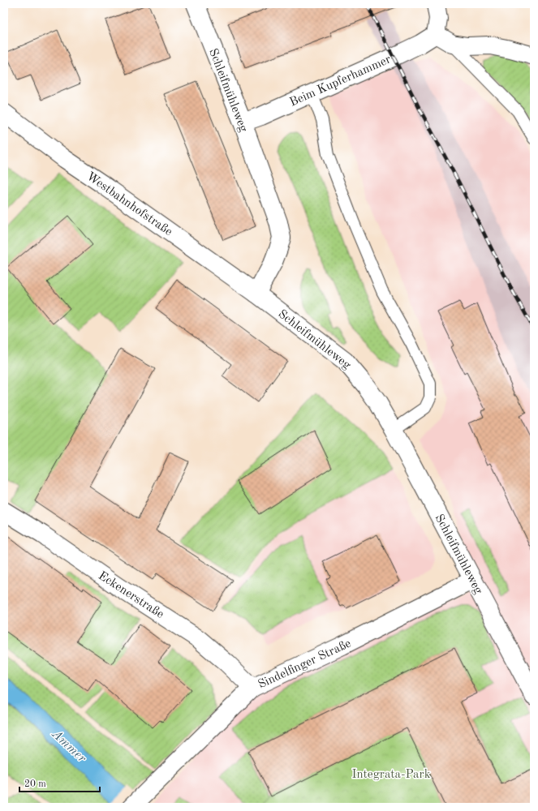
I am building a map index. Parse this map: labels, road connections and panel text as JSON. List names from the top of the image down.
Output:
{
  "streets": {
    "street": [
      "Beim Kupferhammer",
      "Schleifmühleweg",
      "Westbahnhofstraße",
      "Eckenerstraße",
      "Sindelfinger Straße"
    ]
  },
  "crossings": [
    ["Beim Kupferhammer", "Schleifmühleweg"],
    ["Schleifmühleweg", "Westbahnhofstraße"],
    ["Schleifmühleweg", "Sindelfinger Straße"],
    ["Eckenerstraße", "Sindelfinger Straße"]
  ],
  "water": ["Ammer"],
  "parks": ["Integrata-Park"],
  "scale_bar": "20 m"
}
